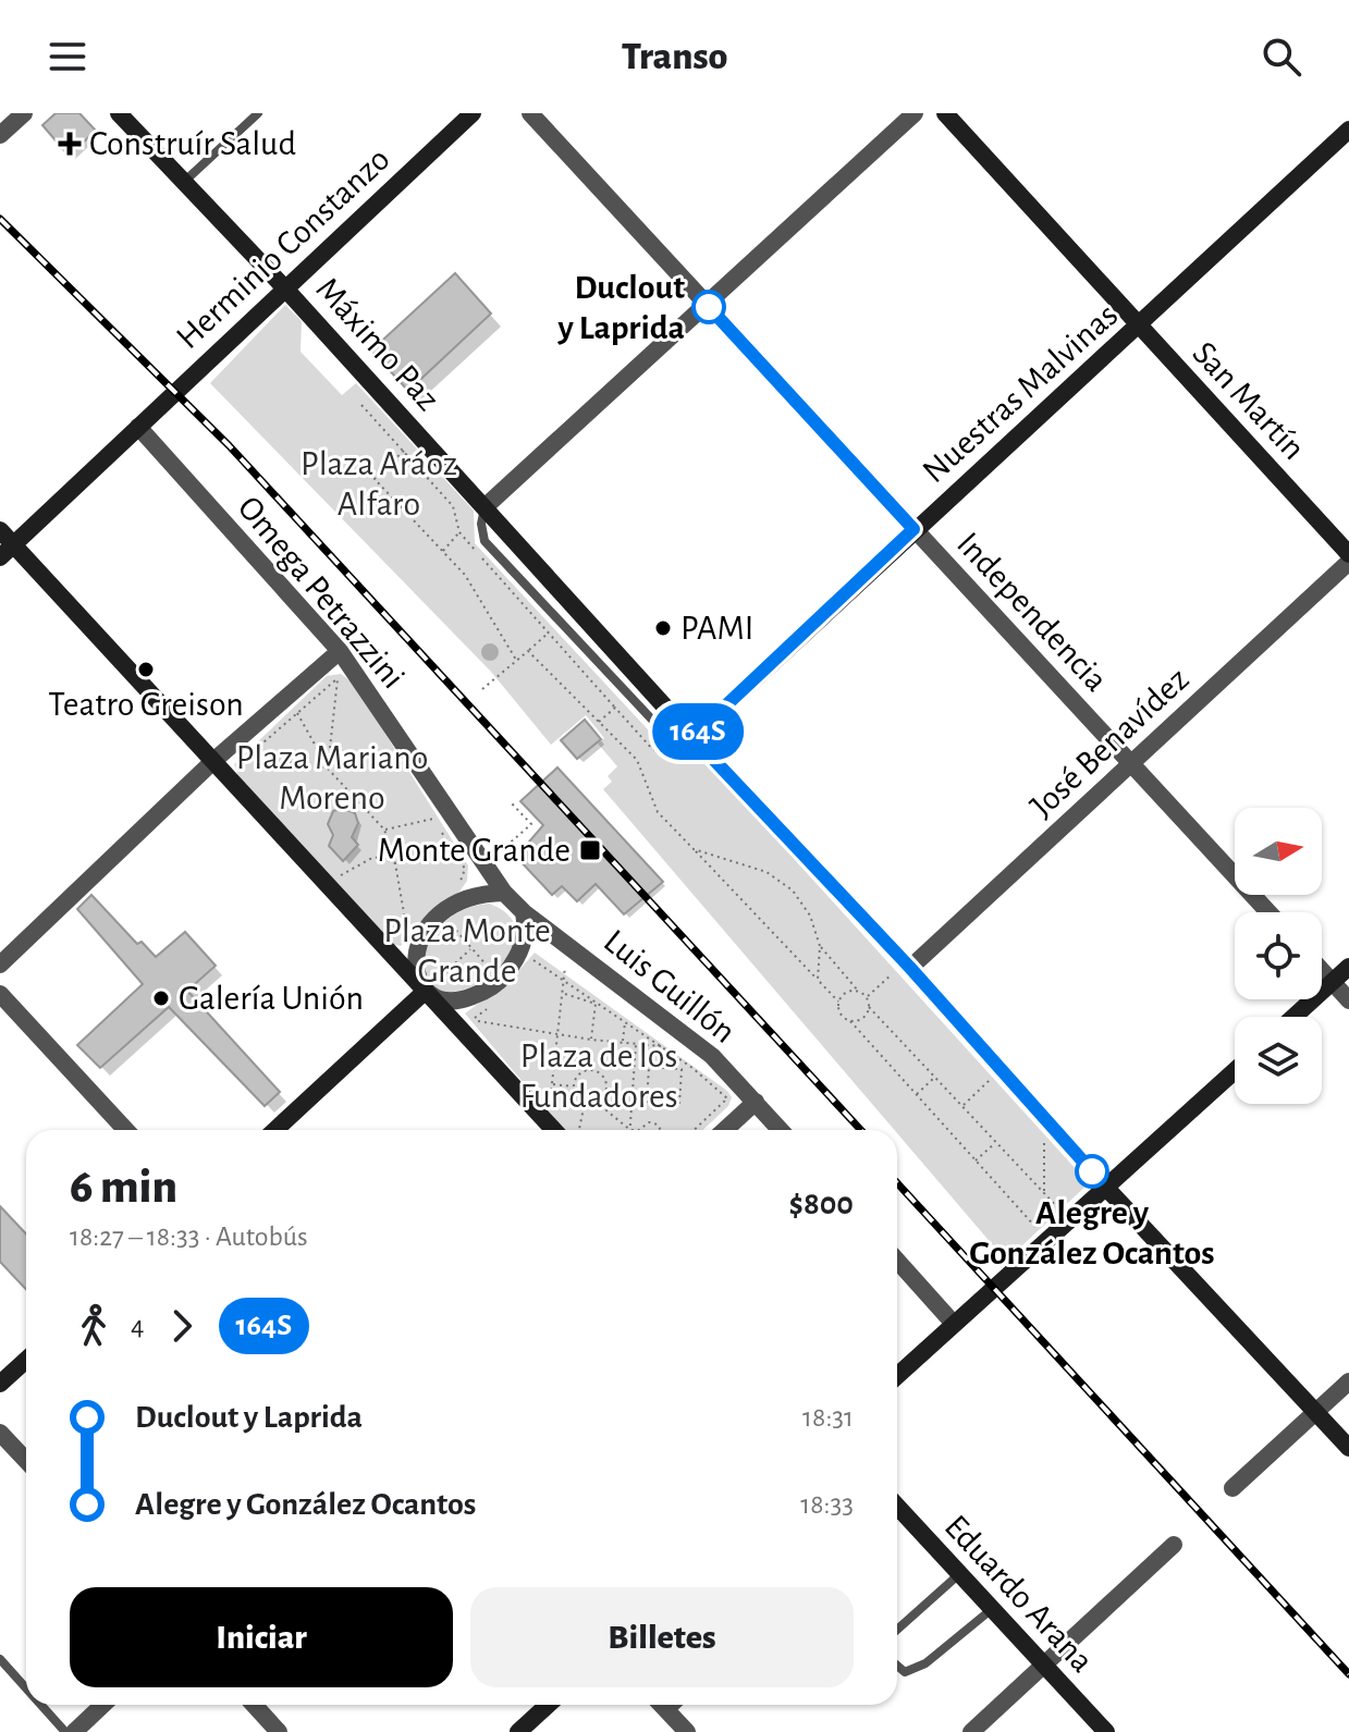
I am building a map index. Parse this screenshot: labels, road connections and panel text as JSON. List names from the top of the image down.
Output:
{
  "streets": {
    "street": [
      "Herminio Constanzo",
      "Máximo Paz",
      "Nuestras Malvinas",
      "San Martín",
      "Omega Petrazzini",
      "Independencia",
      "José Benavídez",
      "Luis Guillón",
      "Eduardo Arana"
    ]
  },
  "crossings": [
    ["Herminio Constanzo", "Máximo Paz"],
    ["Herminio Constanzo", "Omega Petrazzini"],
    ["Máximo Paz", "Nuestras Malvinas"],
    ["Máximo Paz", "José Benavídez"],
    ["Nuestras Malvinas", "San Martín"],
    ["Nuestras Malvinas", "Independencia"],
    ["Omega Petrazzini", "Luis Guillón"],
    ["Independencia", "José Benavídez"]
  ],
  "parks": [
    "Plaza Aráoz Alfaro",
    "Plaza Mariano Moreno",
    "Plaza Monte Grande",
    "Plaza de los Fundadores"
  ],
  "places": {
    "health": ["Construír Salud"],
    "other": [
      "Duclout y Laprida",
      "PAMI",
      "Teatro Greison",
      "Galería Unión",
      "Alegre y González Ocantos"
    ],
    "transit": ["Monte Grande"]
  },
  "lines": ["bus line 164S"],
  "north": "right",
  "page": {
    "header": "Transo",
    "on_map": "164S",
    "heading": ["6 min", "18:27 – 18:33 · Autobús", "$800"],
    "legs": ["4", "164S"],
    "list": [
      {
        "name": "Duclout y Laprida",
        "value": "18:31"
      },
      {
        "name": "Alegre y González Ocantos",
        "value": "18:33"
      }
    ],
    "buttons": ["Iniciar", "Billetes"]
  }
}
